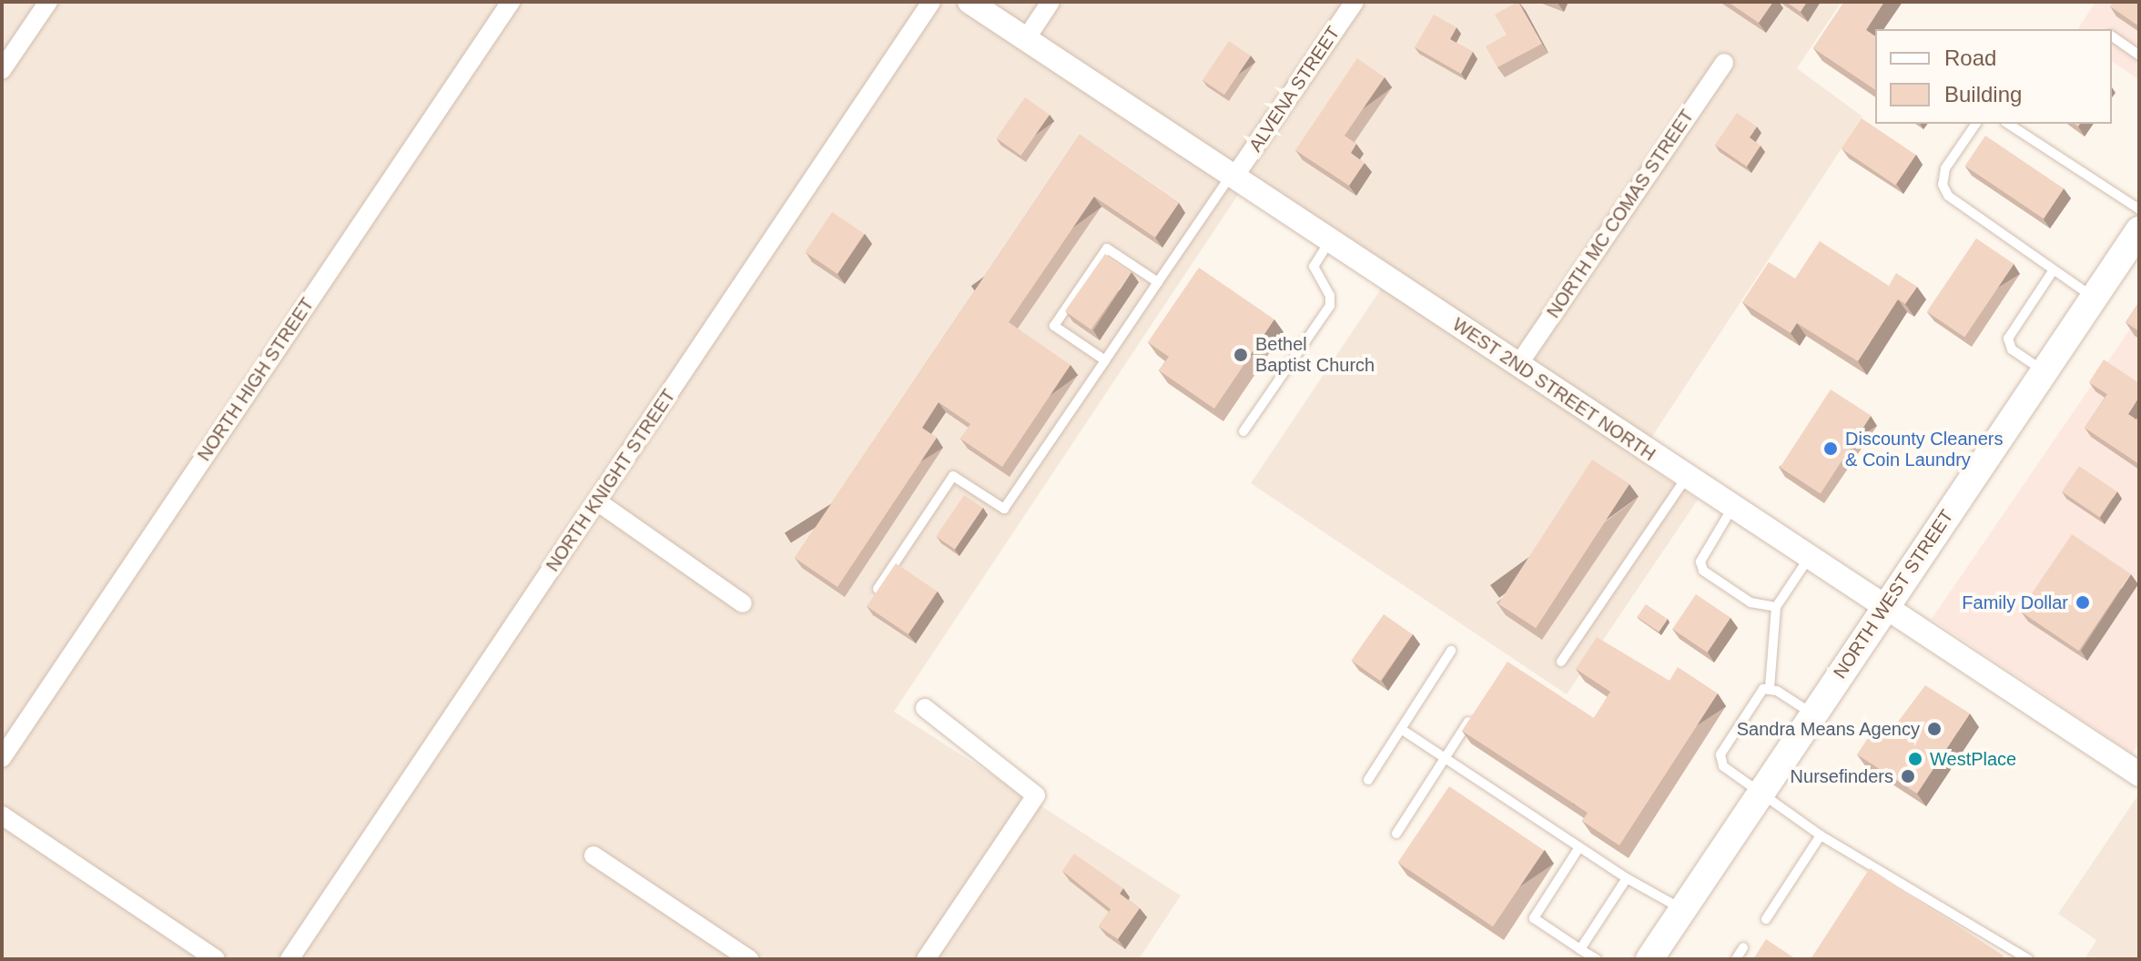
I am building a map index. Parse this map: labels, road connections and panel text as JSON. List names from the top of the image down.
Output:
{
  "streets": {
    "main road": ["NORTH WEST STREET"],
    "street": [
      "ALVENA STREET",
      "NORTH MC COMAS STREET",
      "NORTH HIGH STREET",
      "WEST 2ND STREET NORTH",
      "NORTH KNIGHT STREET"
    ]
  },
  "crossings": [
    ["ALVENA STREET", "WEST 2ND STREET NORTH"],
    ["NORTH MC COMAS STREET", "WEST 2ND STREET NORTH"],
    ["WEST 2ND STREET NORTH", "NORTH WEST STREET"]
  ],
  "places": [
    "Bethel Baptist Church",
    "Discounty Cleaners & Coin Laundry",
    "Family Dollar",
    "Sandra Means Agency",
    "WestPlace",
    "Nursefinders"
  ],
  "legend": ["Road", "Building"]
}
